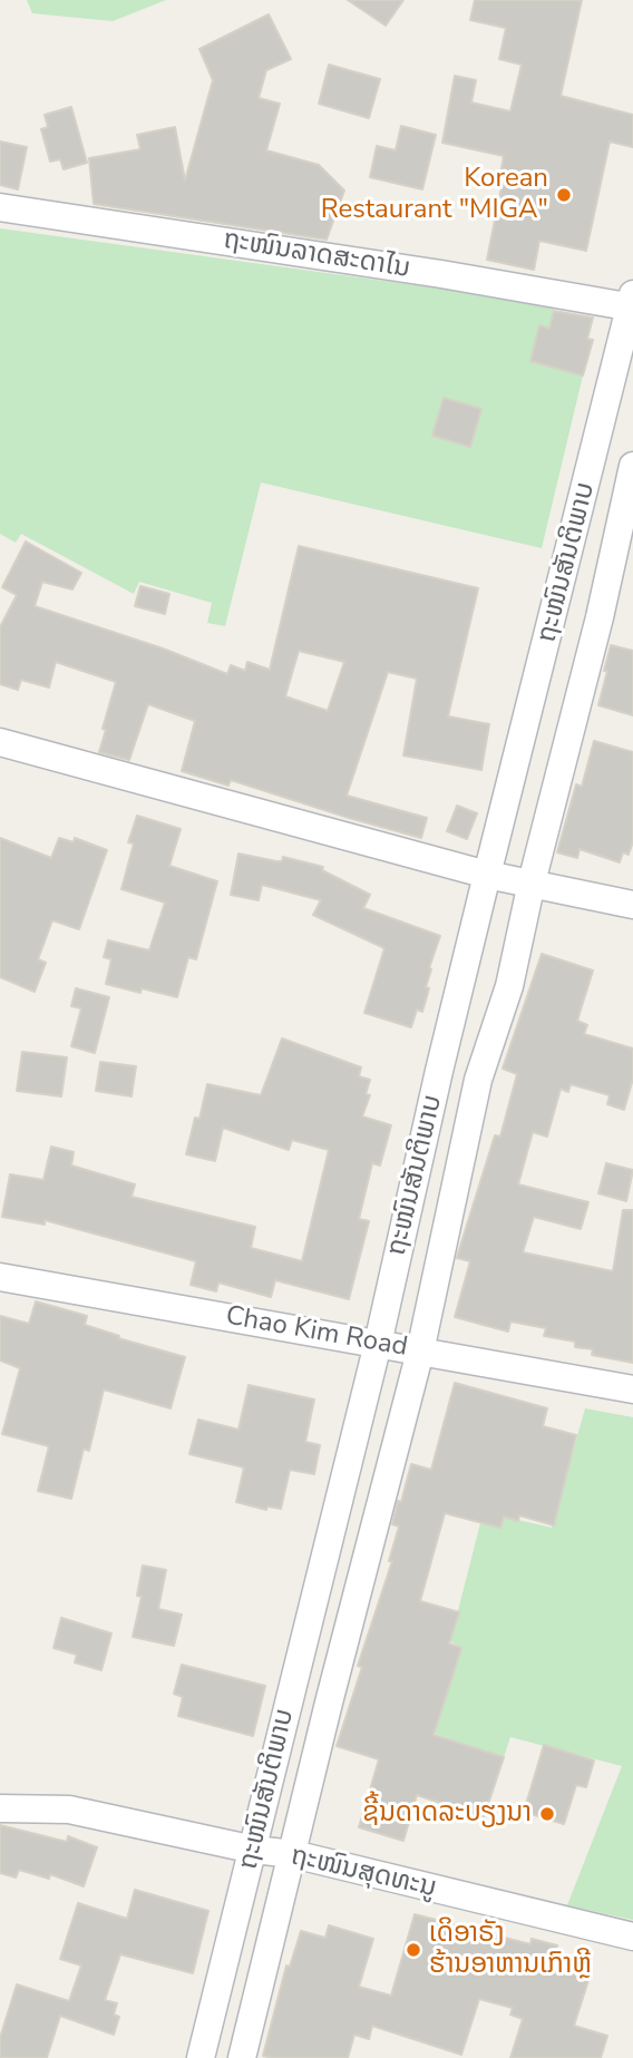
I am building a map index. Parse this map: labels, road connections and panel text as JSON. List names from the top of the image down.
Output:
{
  "streets": {
    "street": [
      "ຖະໜົນລາດສະດາໄນ",
      "ຖະໜົນສັນຕິພາບ",
      "Chao Kim Road",
      "ຖະໜົນສຸດທະນູ"
    ]
  },
  "crossings": [
    ["ຖະໜົນລາດສະດາໄນ", "ຖະໜົນສັນຕິພາບ"],
    ["ຖະໜົນສັນຕິພາບ", "Chao Kim Road"],
    ["ຖະໜົນສັນຕິພາບ", "ຖະໜົນສຸດທະນູ"]
  ],
  "places": ["Korean Restaurant \"MIGA\"", "ຊີ້ນດາດລະບຽງນາ", "ເດິອາຣັງ ຮ້ານອາຫານເກົາຫຼີ"]
}
